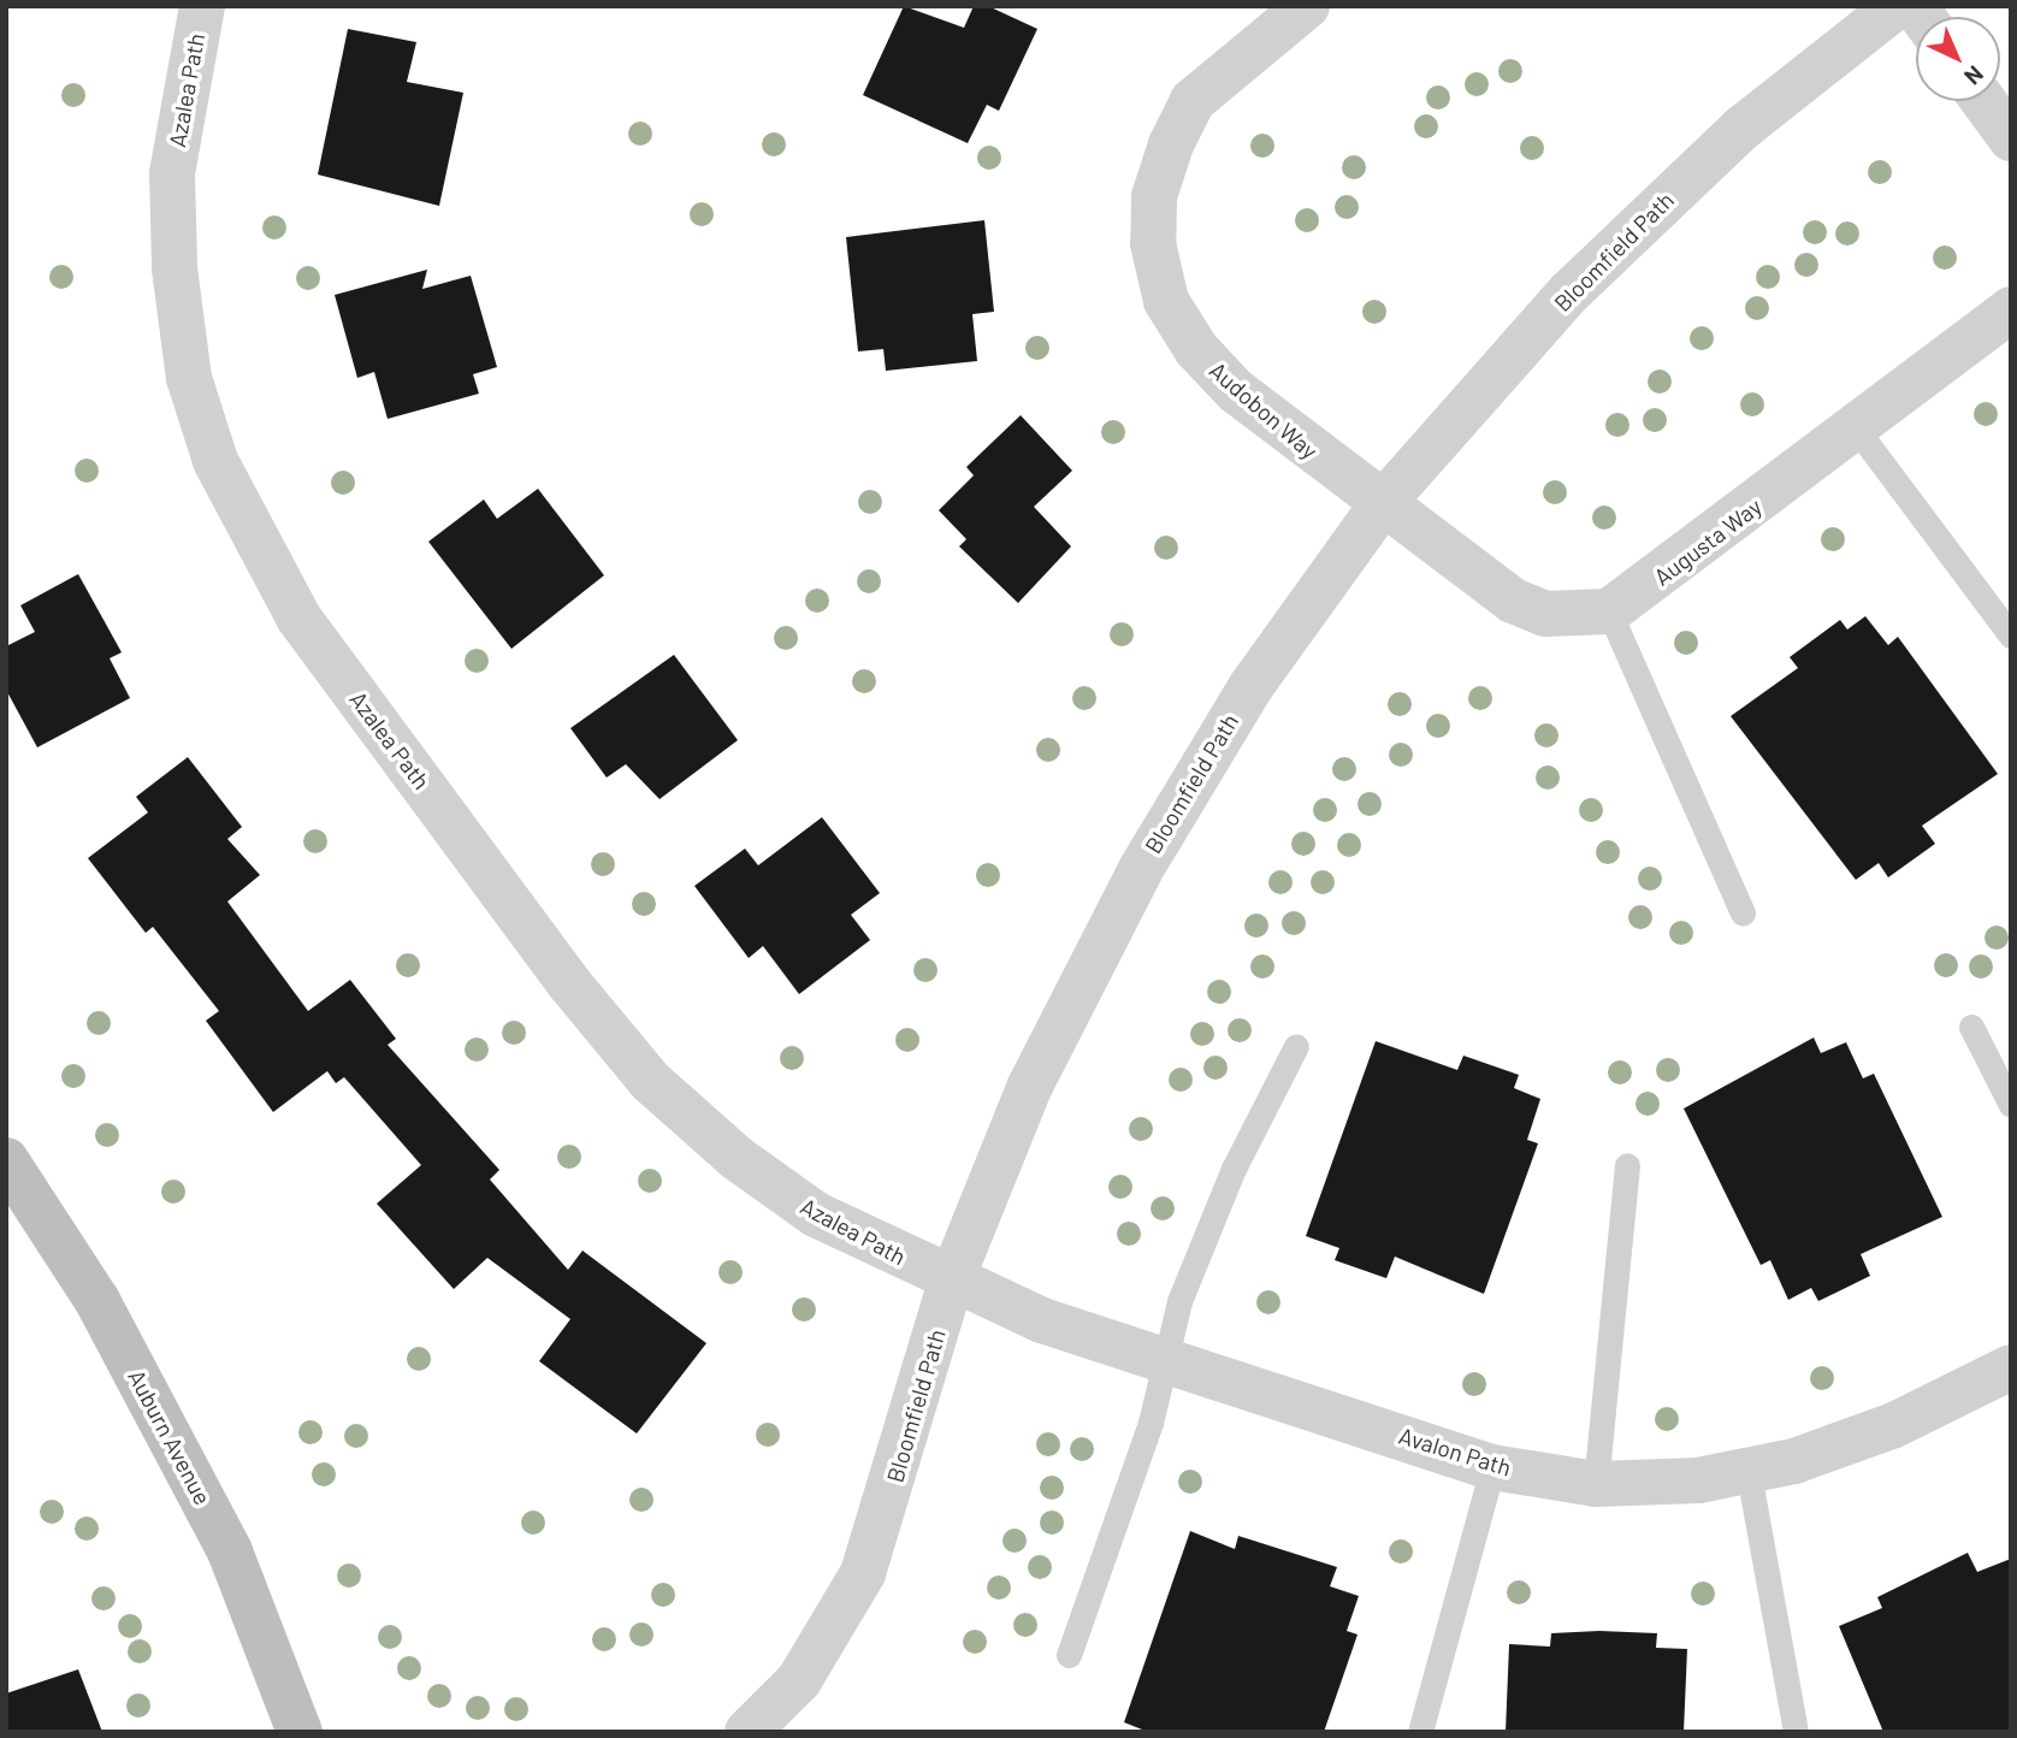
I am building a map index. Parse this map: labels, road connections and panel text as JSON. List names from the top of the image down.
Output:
{
  "streets": {
    "street": [
      "Azalea Path",
      "Bloomfield Path",
      "Audobon Way",
      "Augusta Way",
      "Auburn Avenue",
      "Avalon Path"
    ]
  },
  "crossings": [
    ["Azalea Path", "Bloomfield Path"],
    ["Azalea Path", "Avalon Path"],
    ["Bloomfield Path", "Audobon Way"],
    ["Bloomfield Path", "Avalon Path"]
  ],
  "north": "bottom right"
}
